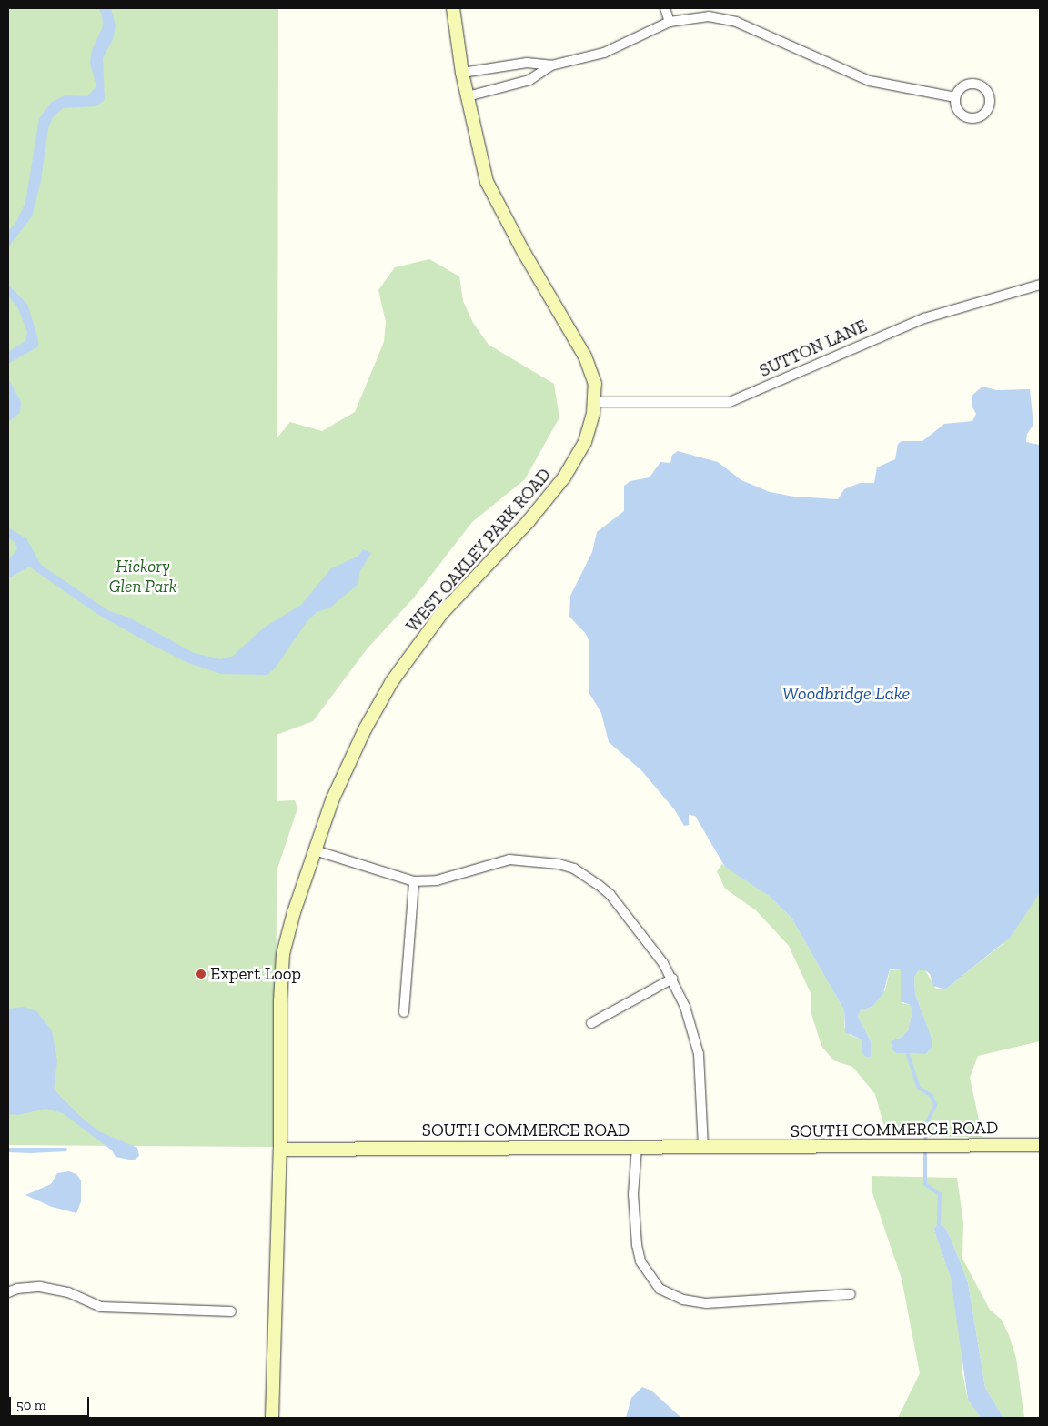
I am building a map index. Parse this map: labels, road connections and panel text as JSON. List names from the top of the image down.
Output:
{
  "streets": {
    "street": ["SUTTON LANE", "WEST OAKLEY PARK ROAD", "SOUTH COMMERCE ROAD"]
  },
  "crossings": [
    ["SUTTON LANE", "WEST OAKLEY PARK ROAD"],
    ["WEST OAKLEY PARK ROAD", "SOUTH COMMERCE ROAD"]
  ],
  "water": ["Woodbridge Lake"],
  "parks": ["Hickory Glen Park"],
  "places": ["Expert Loop"],
  "scale_bar": "50 m"
}
